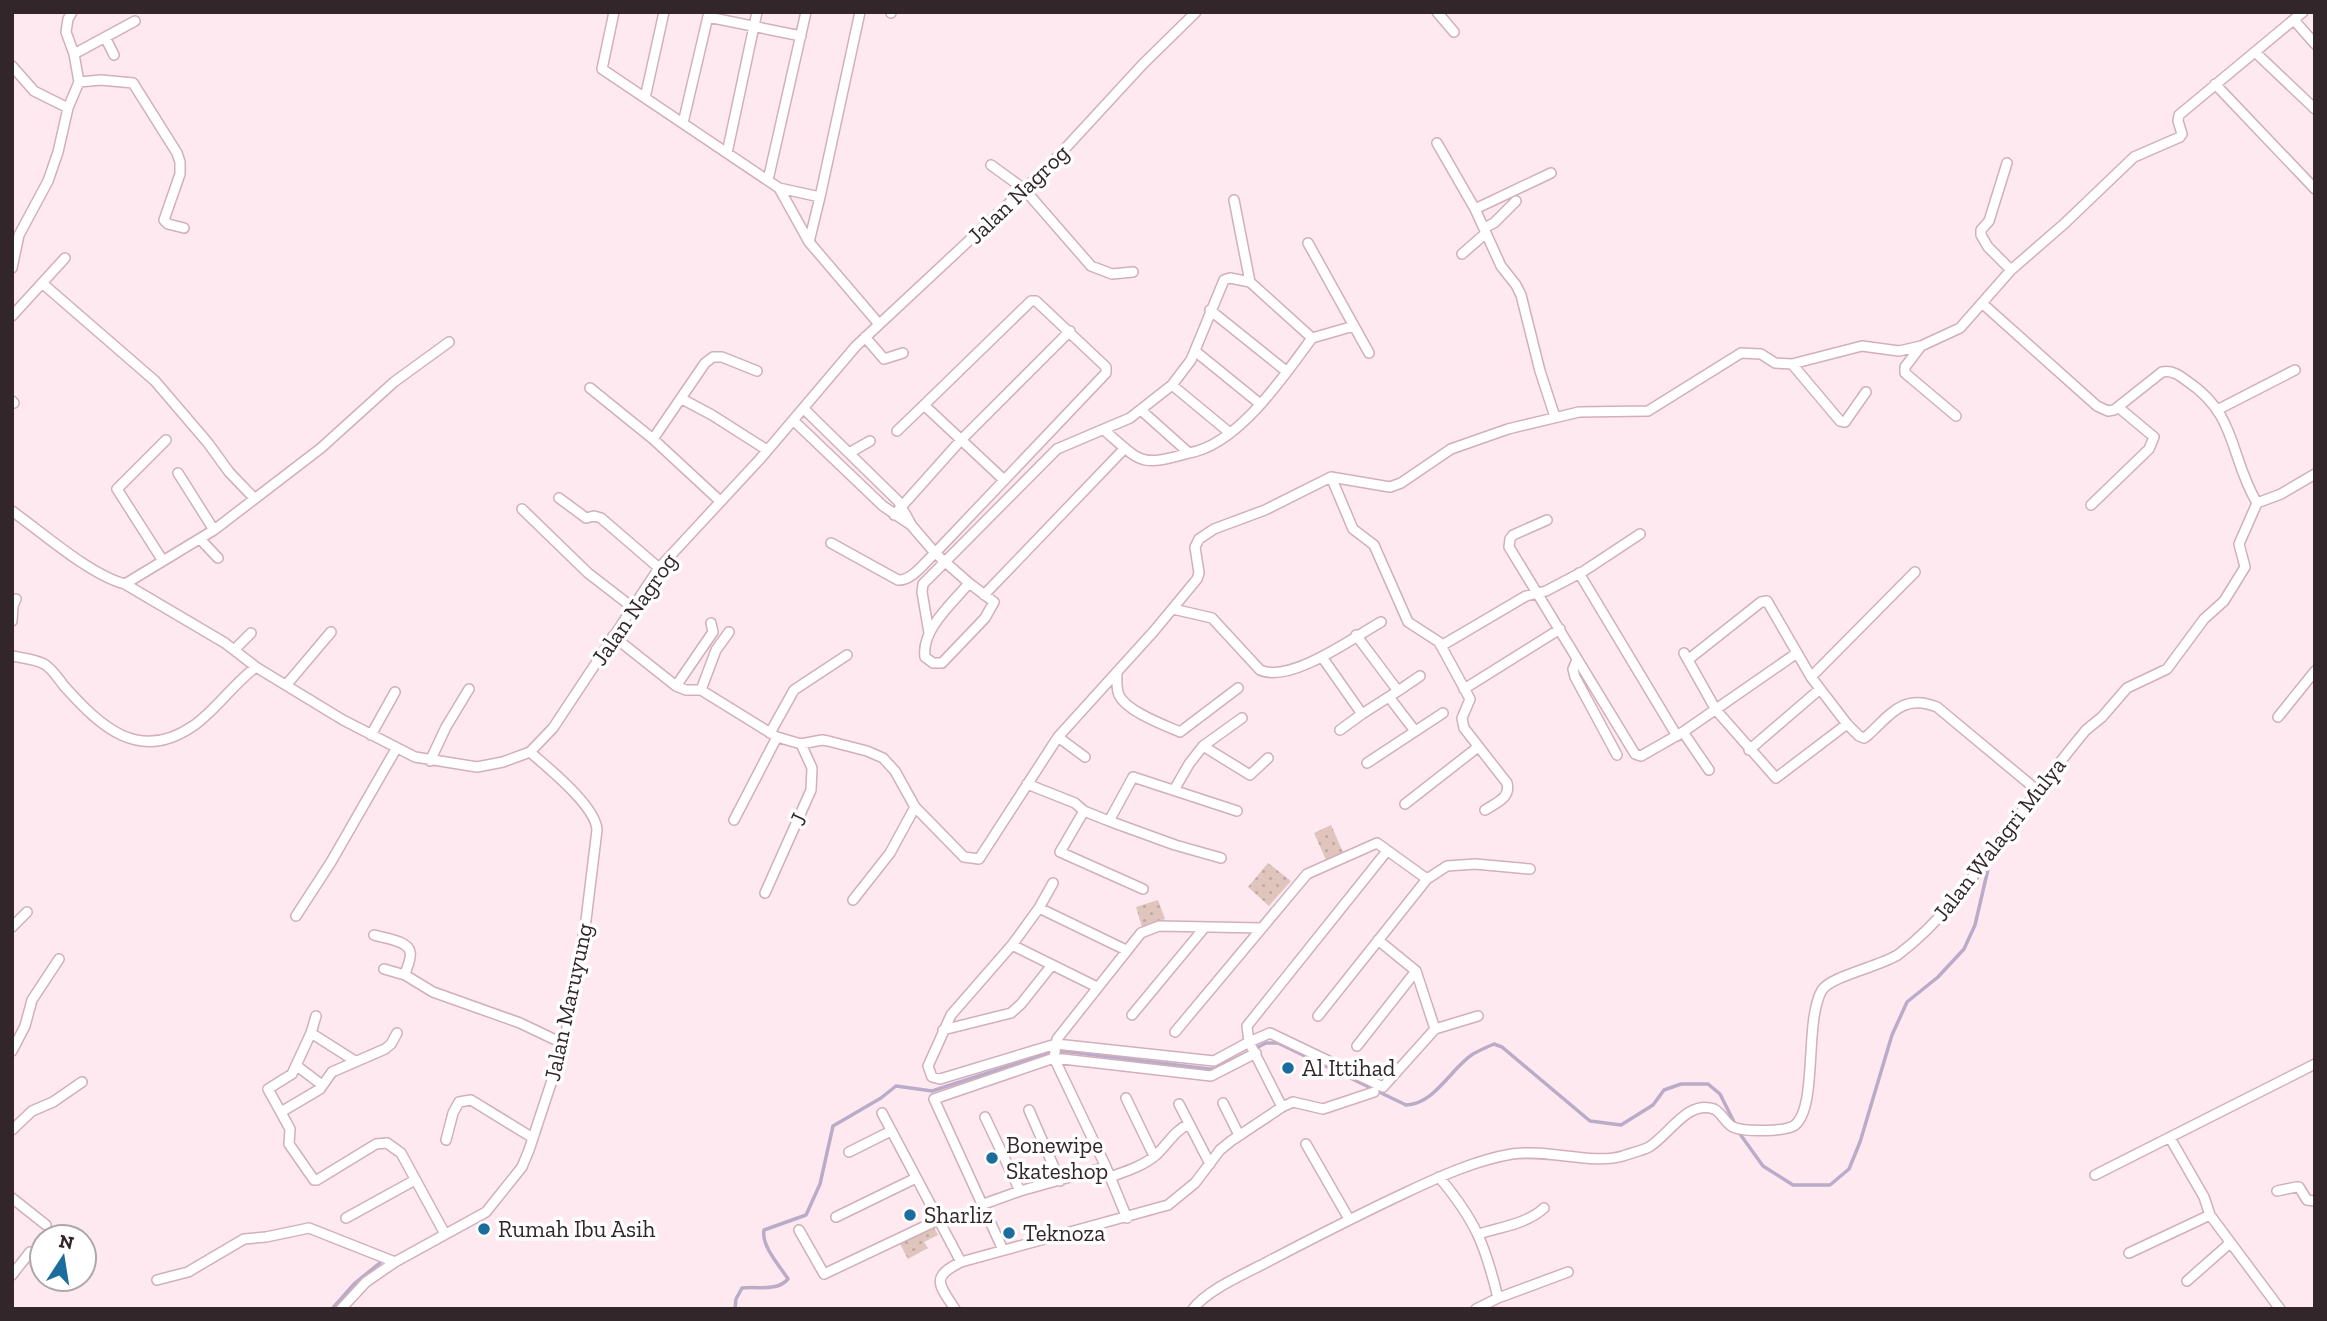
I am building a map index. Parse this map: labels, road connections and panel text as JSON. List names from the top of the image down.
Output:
{
  "streets": {
    "street": [
      "Jalan Nagrog",
      "J",
      "Jalan Walagri Mulya",
      "Jalan Maruyung"
    ]
  },
  "crossings": [
    ["Jalan Nagrog", "Jalan Maruyung"]
  ],
  "places": [
    "Al Ittihad",
    "Bonewipe Skateshop",
    "Sharliz",
    "Rumah Ibu Asih",
    "Teknoza"
  ],
  "north": "top"
}
